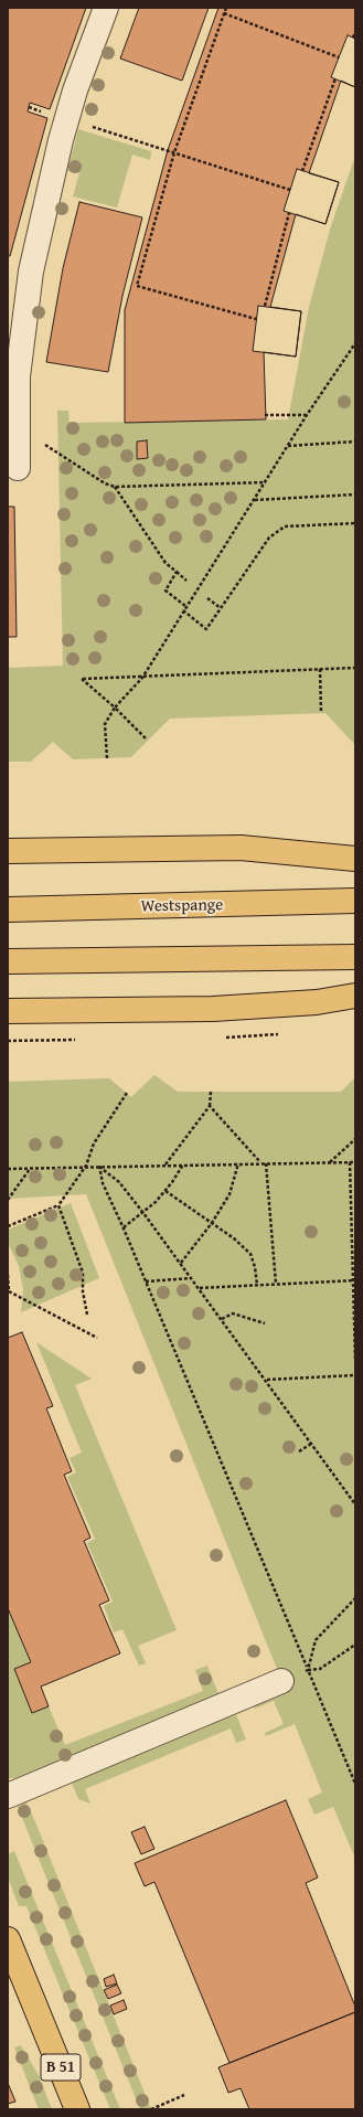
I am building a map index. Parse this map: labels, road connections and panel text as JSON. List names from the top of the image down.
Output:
{
  "streets": {
    "main road": ["Westspange", "B 51"]
  }
}
